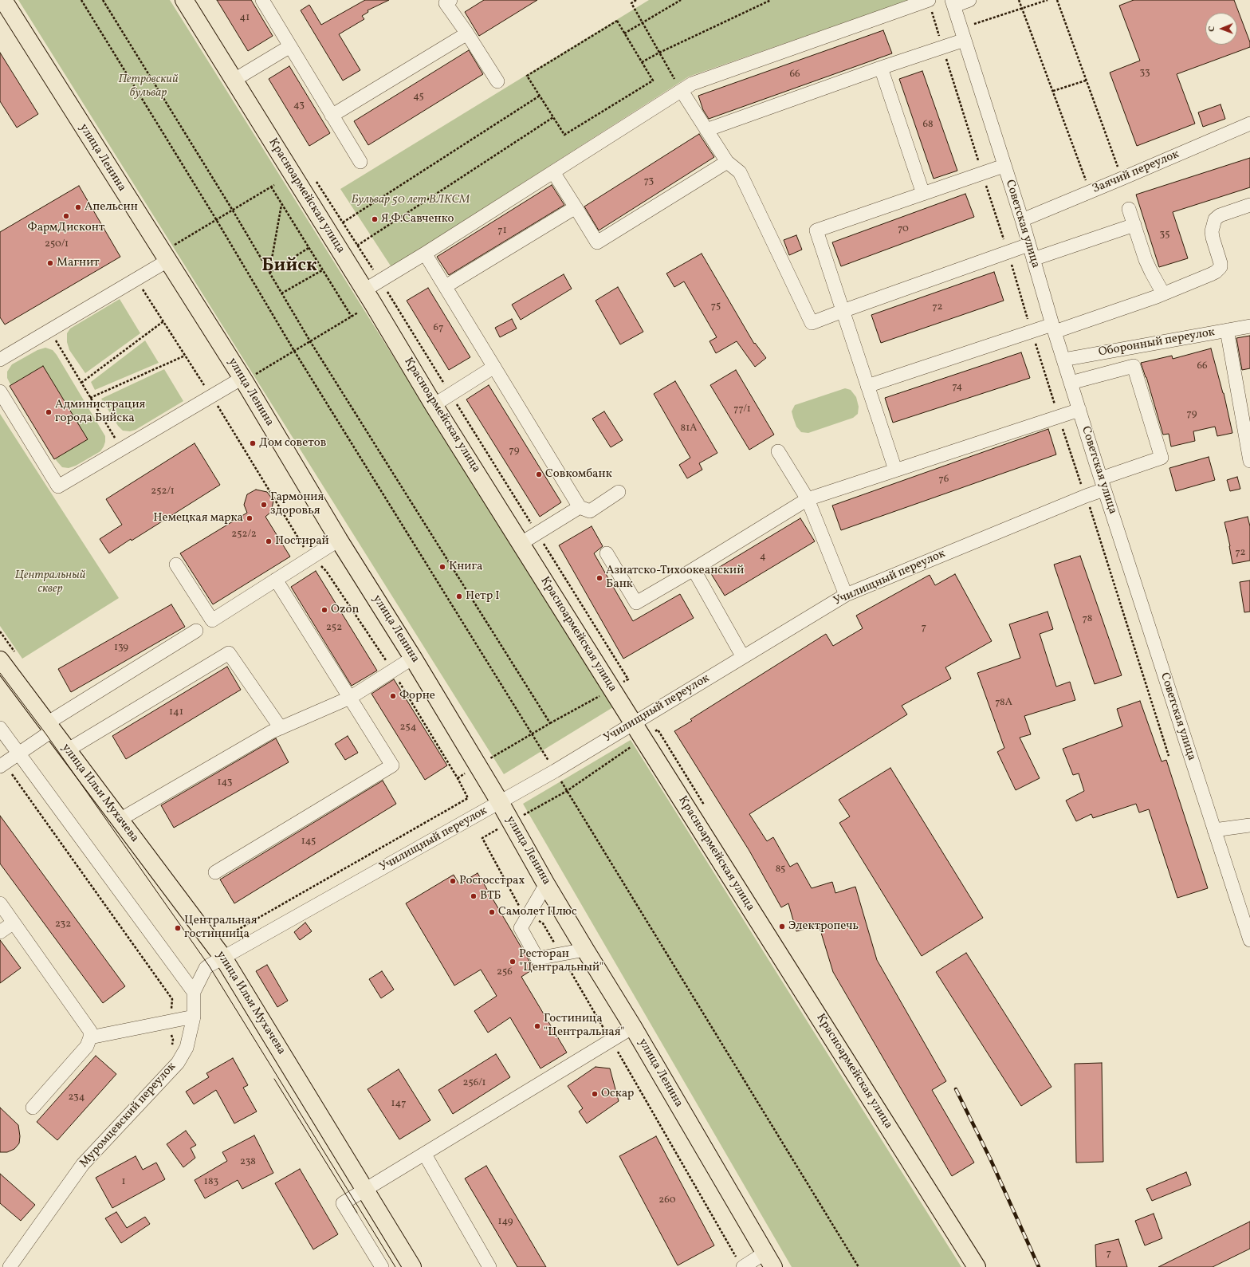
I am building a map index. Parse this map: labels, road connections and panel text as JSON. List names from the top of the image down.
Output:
{
  "streets": {
    "main road": ["улица Ленина", "Красноармейская улица", "улица Ильи Мухачева"],
    "street": [
      "Заячий переулок",
      "Советская улица",
      "Оборонный переулок",
      "Училищный переулок",
      "Муромцевский переулок"
    ]
  },
  "crossings": [
    ["улица Ленина", "Училищный переулок"],
    ["Заячий переулок", "Советская улица"],
    ["Красноармейская улица", "Училищный переулок"],
    ["Советская улица", "Оборонный переулок"],
    ["Советская улица", "Училищный переулок"],
    ["Училищный переулок", "улица Ильи Мухачева"],
    ["Училищный переулок", "Муромцевский переулок"],
    ["улица Ильи Мухачева", "Муромцевский переулок"]
  ],
  "districts": ["Бийск"],
  "parks": ["Петровский бульвар", "Бульвар 50 лет ВЛКСМ", "Центральный сквер"],
  "places": [
    "Апельсин",
    "ФармДисконт",
    "Я.Ф.Савченко",
    "Магнит",
    "Администрация города Бийска",
    "Дом советов",
    "Совкомбанк",
    "Гармония здоровья",
    "Немецкая марка",
    "Постирай",
    "Книга",
    "Азиатско-Тихоокеанский Банк",
    "Петр I",
    "Ozon",
    "Форне",
    "Росгосстрах",
    "ВТБ",
    "Самолет Плюс",
    "Электропечь",
    "Центральная гостинница",
    "Ресторан \"Центральный\"",
    "Гостиница \"Центральная\"",
    "Оскар"
  ],
  "house_numbers": [
    "41",
    "33",
    "66",
    "45",
    "43",
    "68",
    "73",
    "70",
    "71",
    "35",
    "250/1",
    "75",
    "72",
    "67",
    "66",
    "74",
    "77/1",
    "79",
    "81А",
    "79",
    "76",
    "252/1",
    "252/2",
    "72",
    "4",
    "78",
    "252",
    "7",
    "139",
    "78А",
    "141",
    "254",
    "143",
    "145",
    "85",
    "232",
    "256",
    "256/1",
    "234",
    "147",
    "238",
    "1",
    "183",
    "260",
    "149",
    "7"
  ],
  "north": "left"
}
